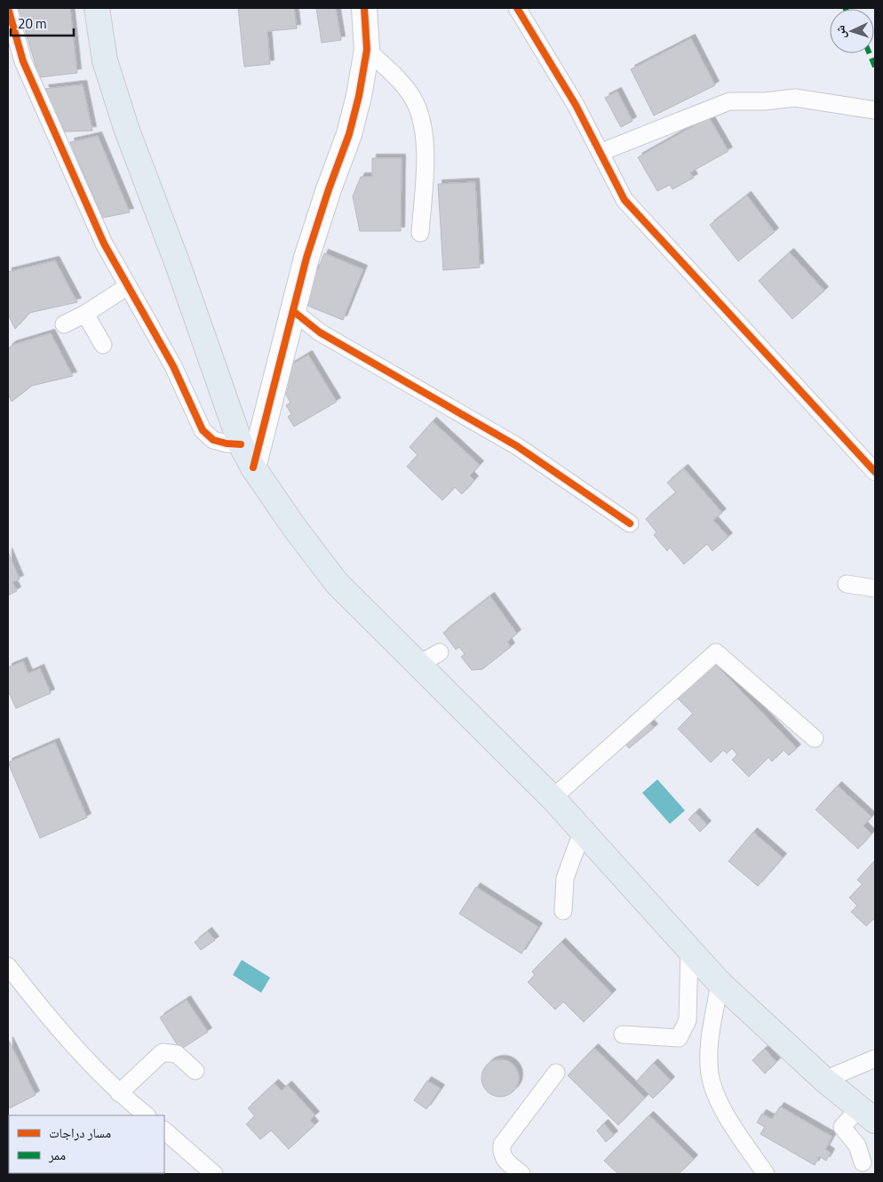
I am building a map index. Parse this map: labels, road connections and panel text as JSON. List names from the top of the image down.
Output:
{
  "legend": ["مسار دراجات", "ممر"],
  "scale_bar": "20 m",
  "north": "left"
}
